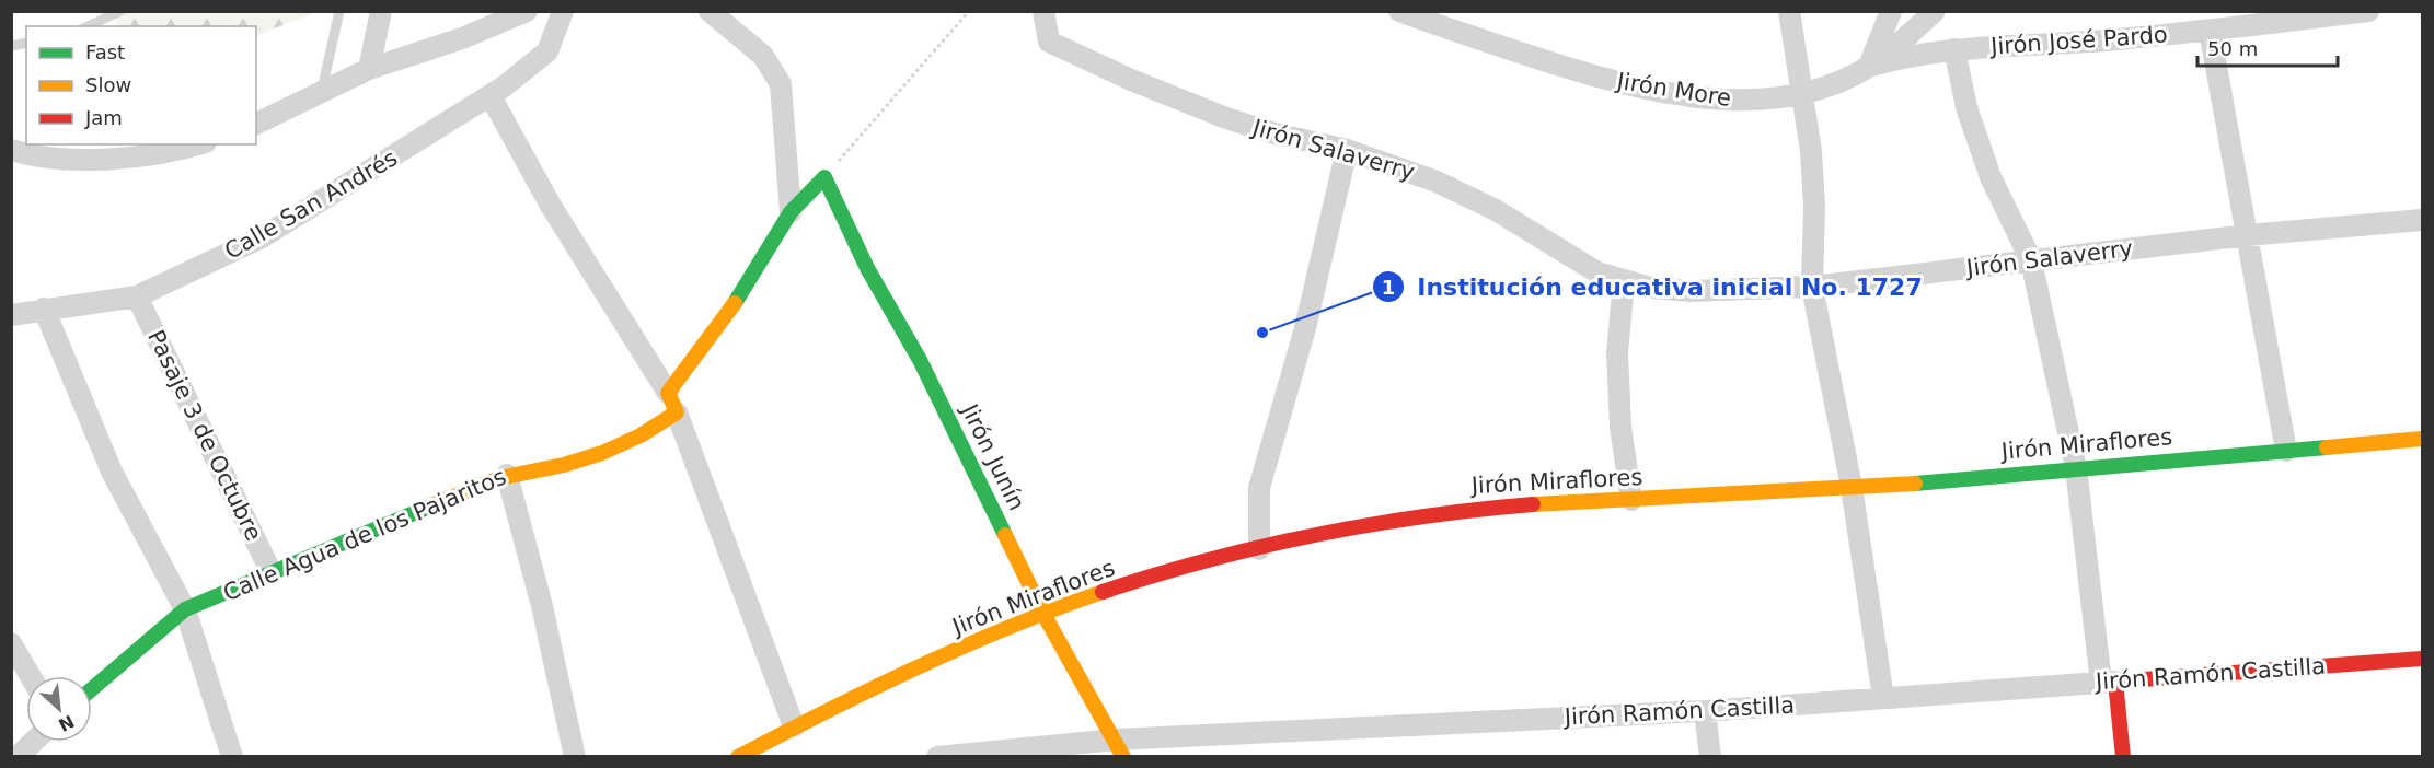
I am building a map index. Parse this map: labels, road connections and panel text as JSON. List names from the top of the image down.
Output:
{
  "streets": {
    "street": [
      "Jirón José Pardo",
      "Jirón More",
      "Jirón Salaverry",
      "Calle San Andrés",
      "Pasaje 3 de Octubre",
      "Jirón Miraflores",
      "Jirón Junín",
      "Calle Agua de los Pajaritos",
      "Jirón Ramón Castilla"
    ]
  },
  "crossings": [
    ["Jirón José Pardo", "Jirón More"],
    ["Calle San Andrés", "Pasaje 3 de Octubre"],
    ["Pasaje 3 de Octubre", "Calle Agua de los Pajaritos"],
    ["Jirón Miraflores", "Jirón Junín"],
    ["Jirón Junín", "Jirón Ramón Castilla"]
  ],
  "places": ["Institución educativa inicial No. 1727"],
  "legend": ["Fast", "Slow", "Jam"],
  "scale_bar": "50 m",
  "north": "bottom right"
}
